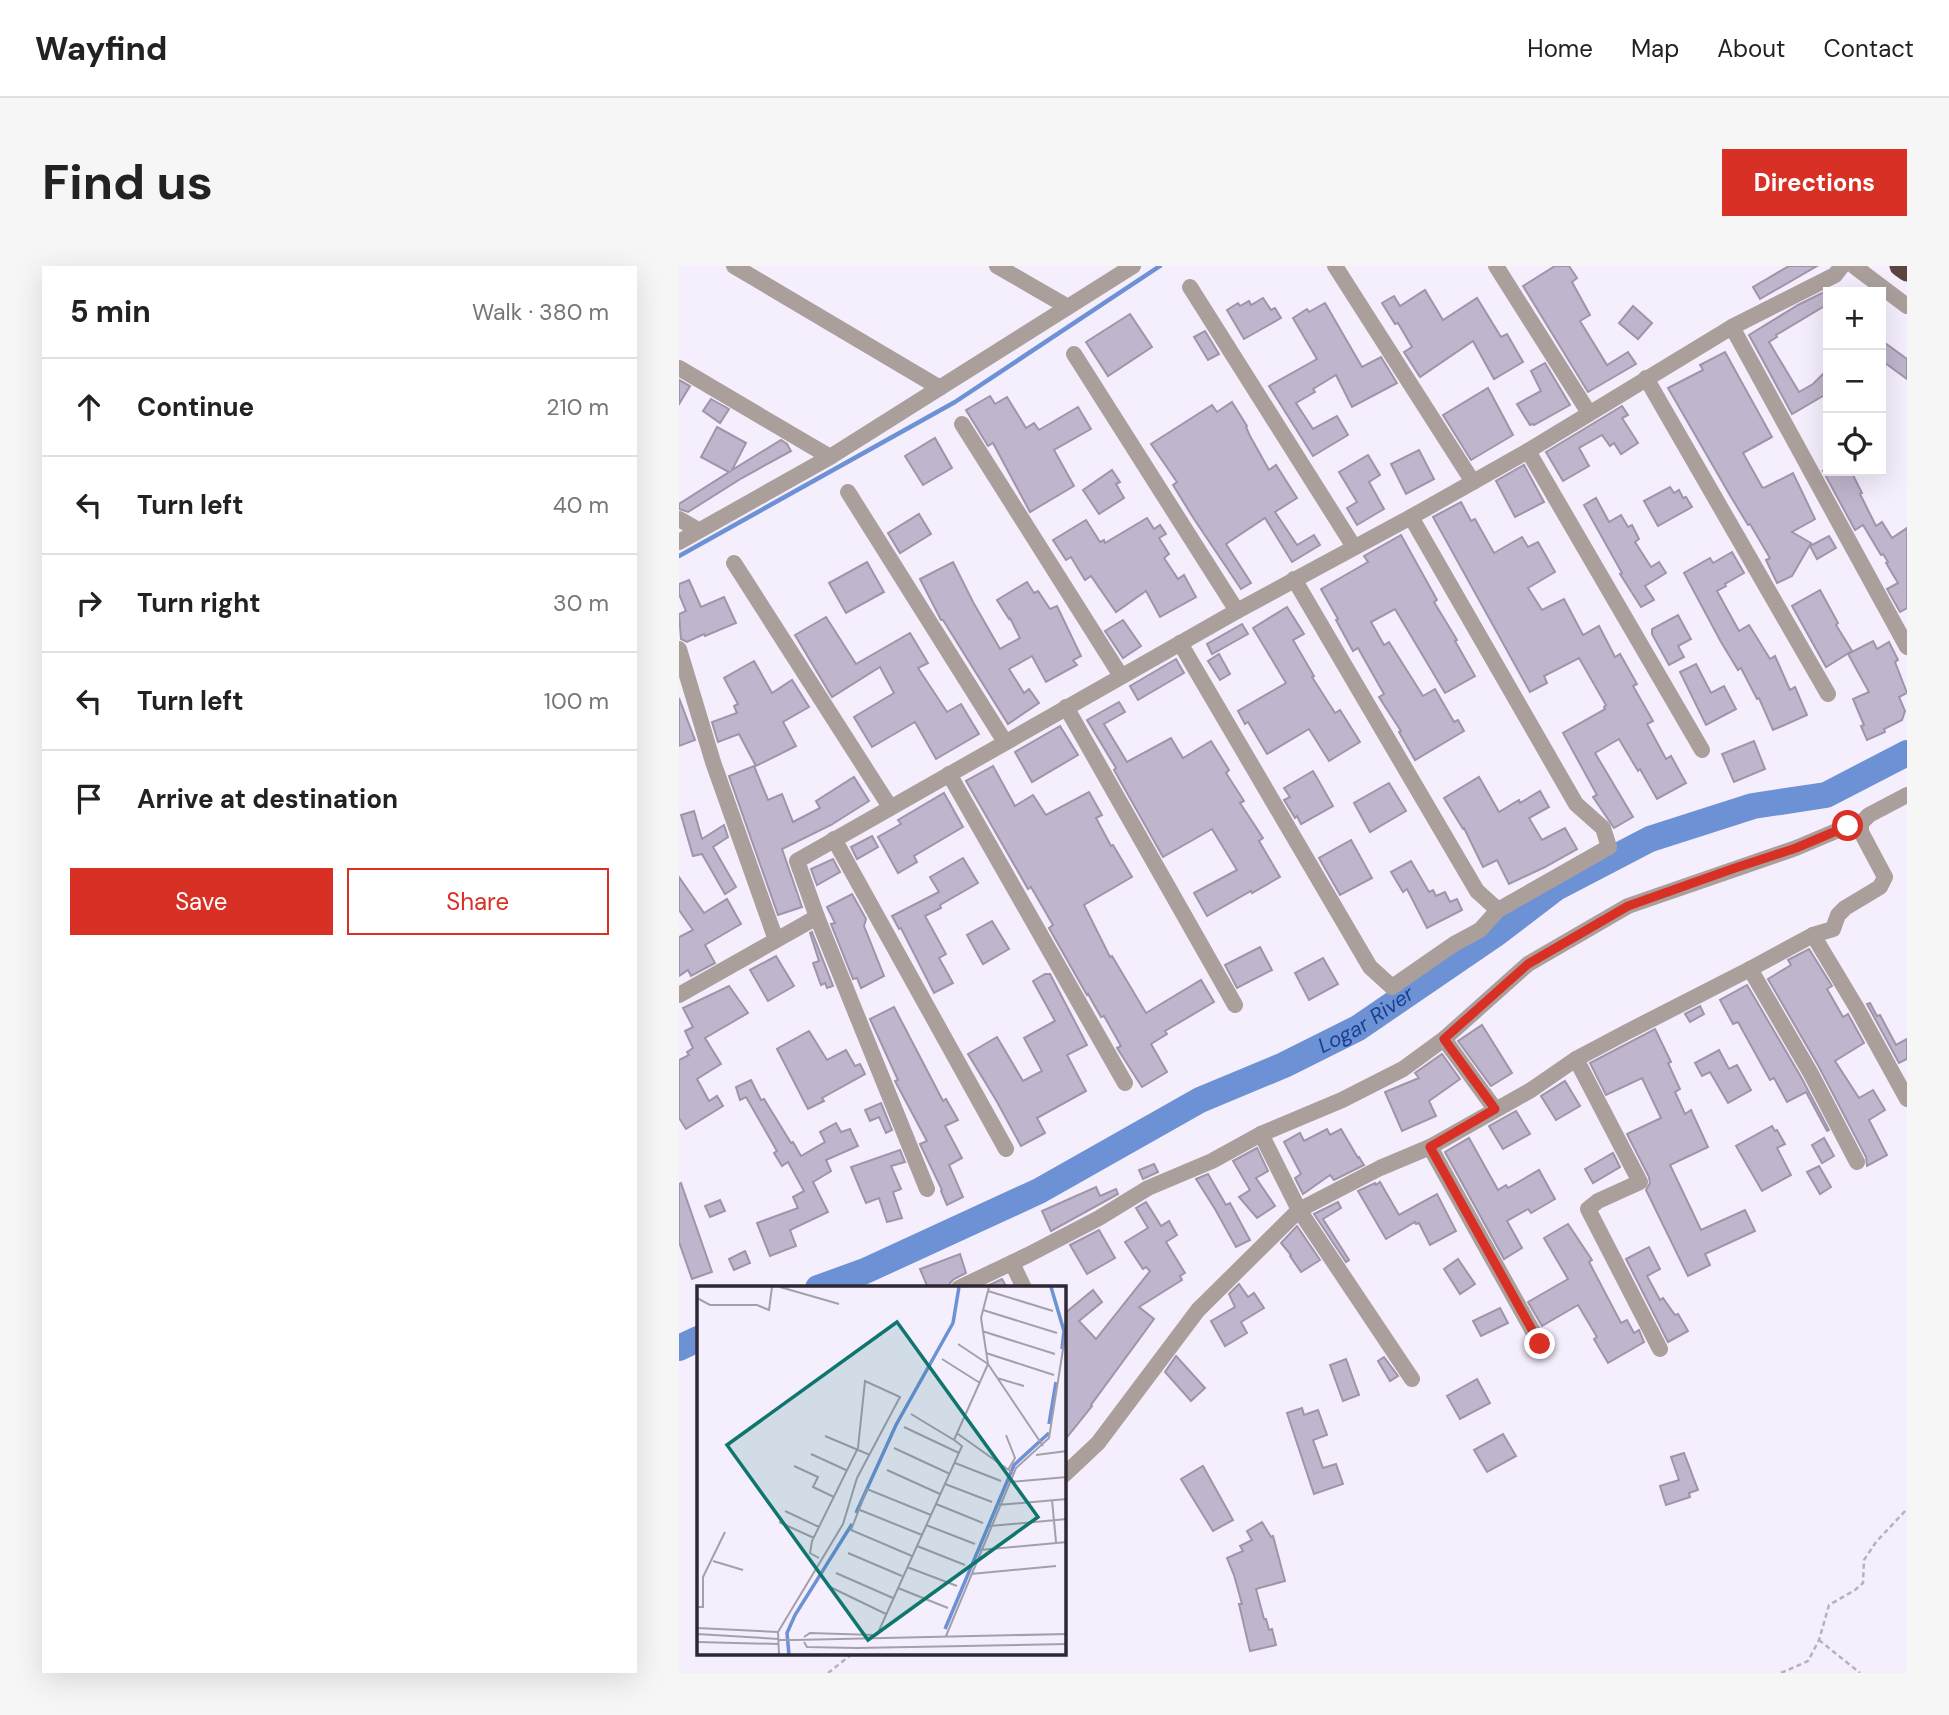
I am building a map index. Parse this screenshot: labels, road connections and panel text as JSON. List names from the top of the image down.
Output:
{
  "water": ["Logar River"],
  "page": {
    "header": "Wayfind",
    "nav": [
      "Home",
      "Map",
      "About",
      "Contact"
    ],
    "buttons": [
      "Directions",
      ["Save", "Share"]
    ],
    "title": "Find us",
    "heading": ["5 min", "Walk · 380 m"],
    "map_buttons": ["+", "−"],
    "list": [
      ["Continue", "210 m"],
      ["Turn left", "40 m"],
      ["Turn right", "30 m"],
      ["Turn left", "100 m"],
      "Arrive at destination"
    ]
  }
}
